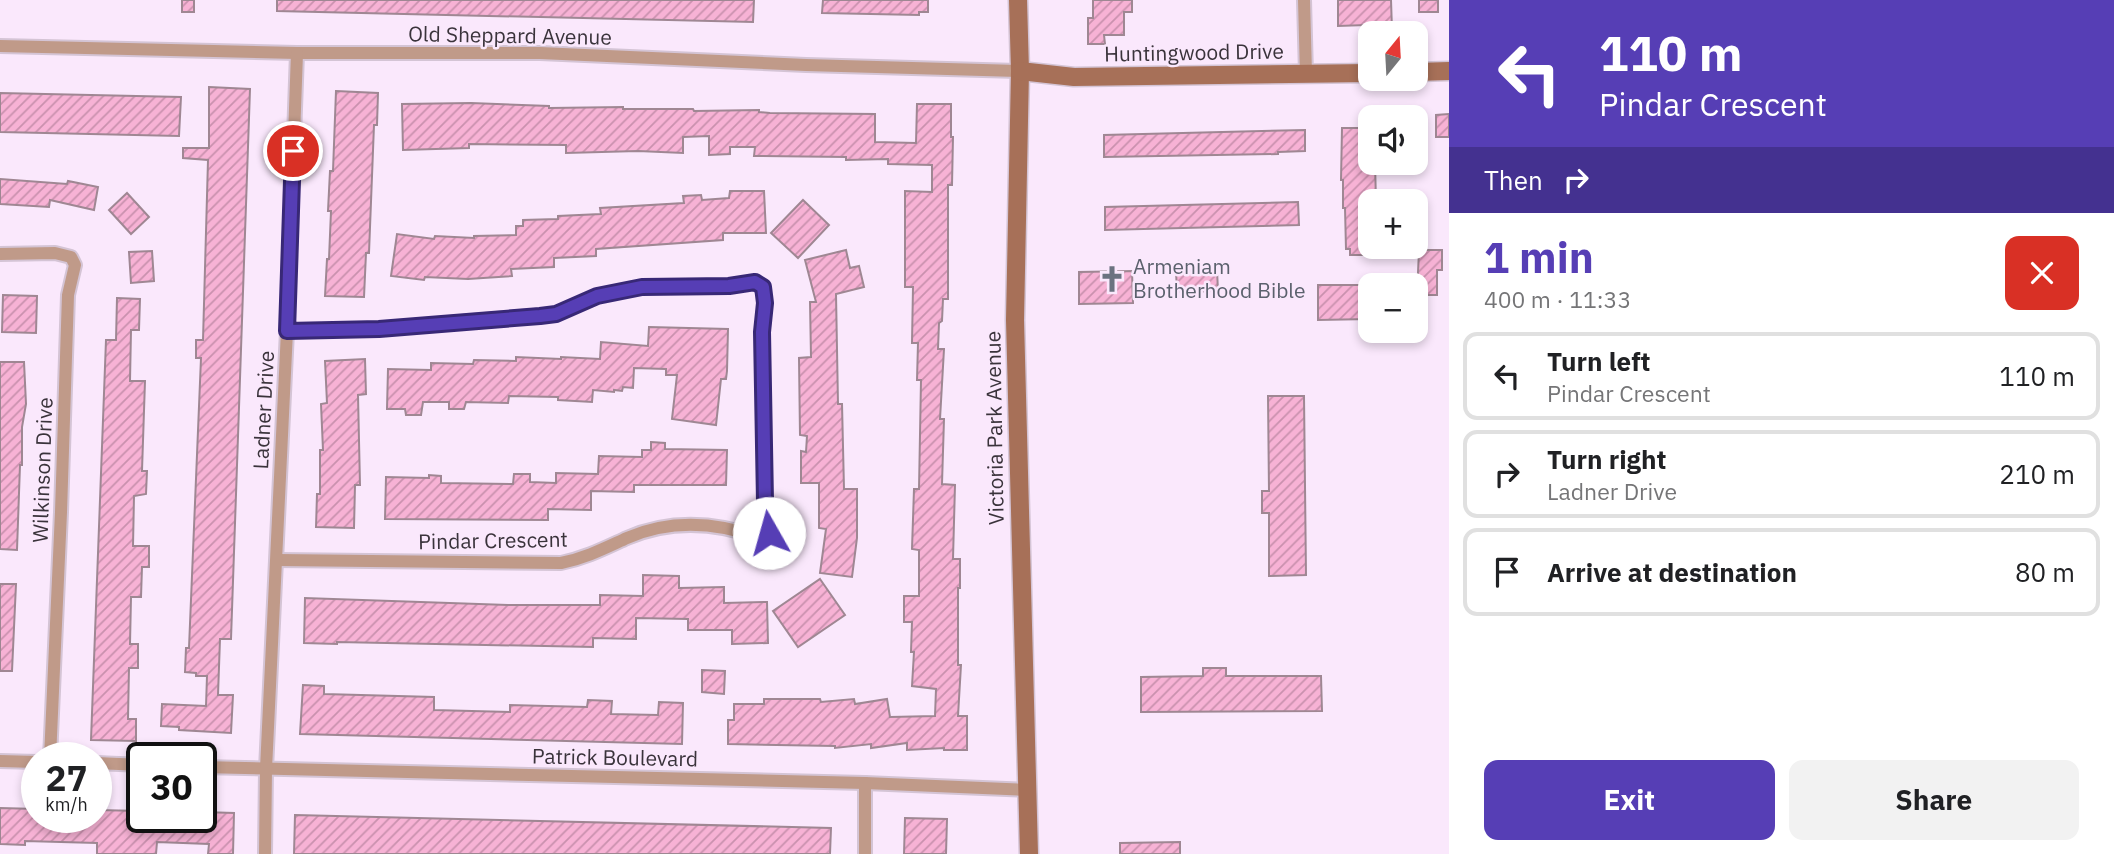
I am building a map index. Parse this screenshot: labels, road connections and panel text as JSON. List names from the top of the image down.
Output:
{
  "streets": {
    "main road": ["Huntingwood Drive", "Victoria Park Avenue"],
    "street": [
      "Old Sheppard Avenue",
      "Ladner Drive",
      "Wilkinson Drive",
      "Pindar Crescent",
      "Patrick Boulevard"
    ]
  },
  "crossings": [
    ["Old Sheppard Avenue", "Huntingwood Drive"],
    ["Old Sheppard Avenue", "Ladner Drive"],
    ["Old Sheppard Avenue", "Victoria Park Avenue"],
    ["Huntingwood Drive", "Victoria Park Avenue"],
    ["Ladner Drive", "Pindar Crescent"],
    ["Ladner Drive", "Patrick Boulevard"],
    ["Victoria Park Avenue", "Patrick Boulevard"]
  ],
  "places": {
    "church": ["Armeniam Brotherhood Bible"]
  },
  "north": "top",
  "page": {
    "turn": ["110 m", "Pindar Crescent"],
    "map_buttons": ["+", "−"],
    "then": "Then",
    "heading": ["1 min", "400 m · 11:33"],
    "list": [
      {
        "name": "Turn left",
        "note": "Pindar Crescent",
        "value": "110 m"
      },
      {
        "name": "Turn right",
        "note": "Ladner Drive",
        "value": "210 m"
      },
      {
        "name": "Arrive at destination",
        "value": "80 m"
      }
    ],
    "speed": "27 km/h",
    "limit": "30",
    "buttons": ["Exit", "Share"]
  }
}
